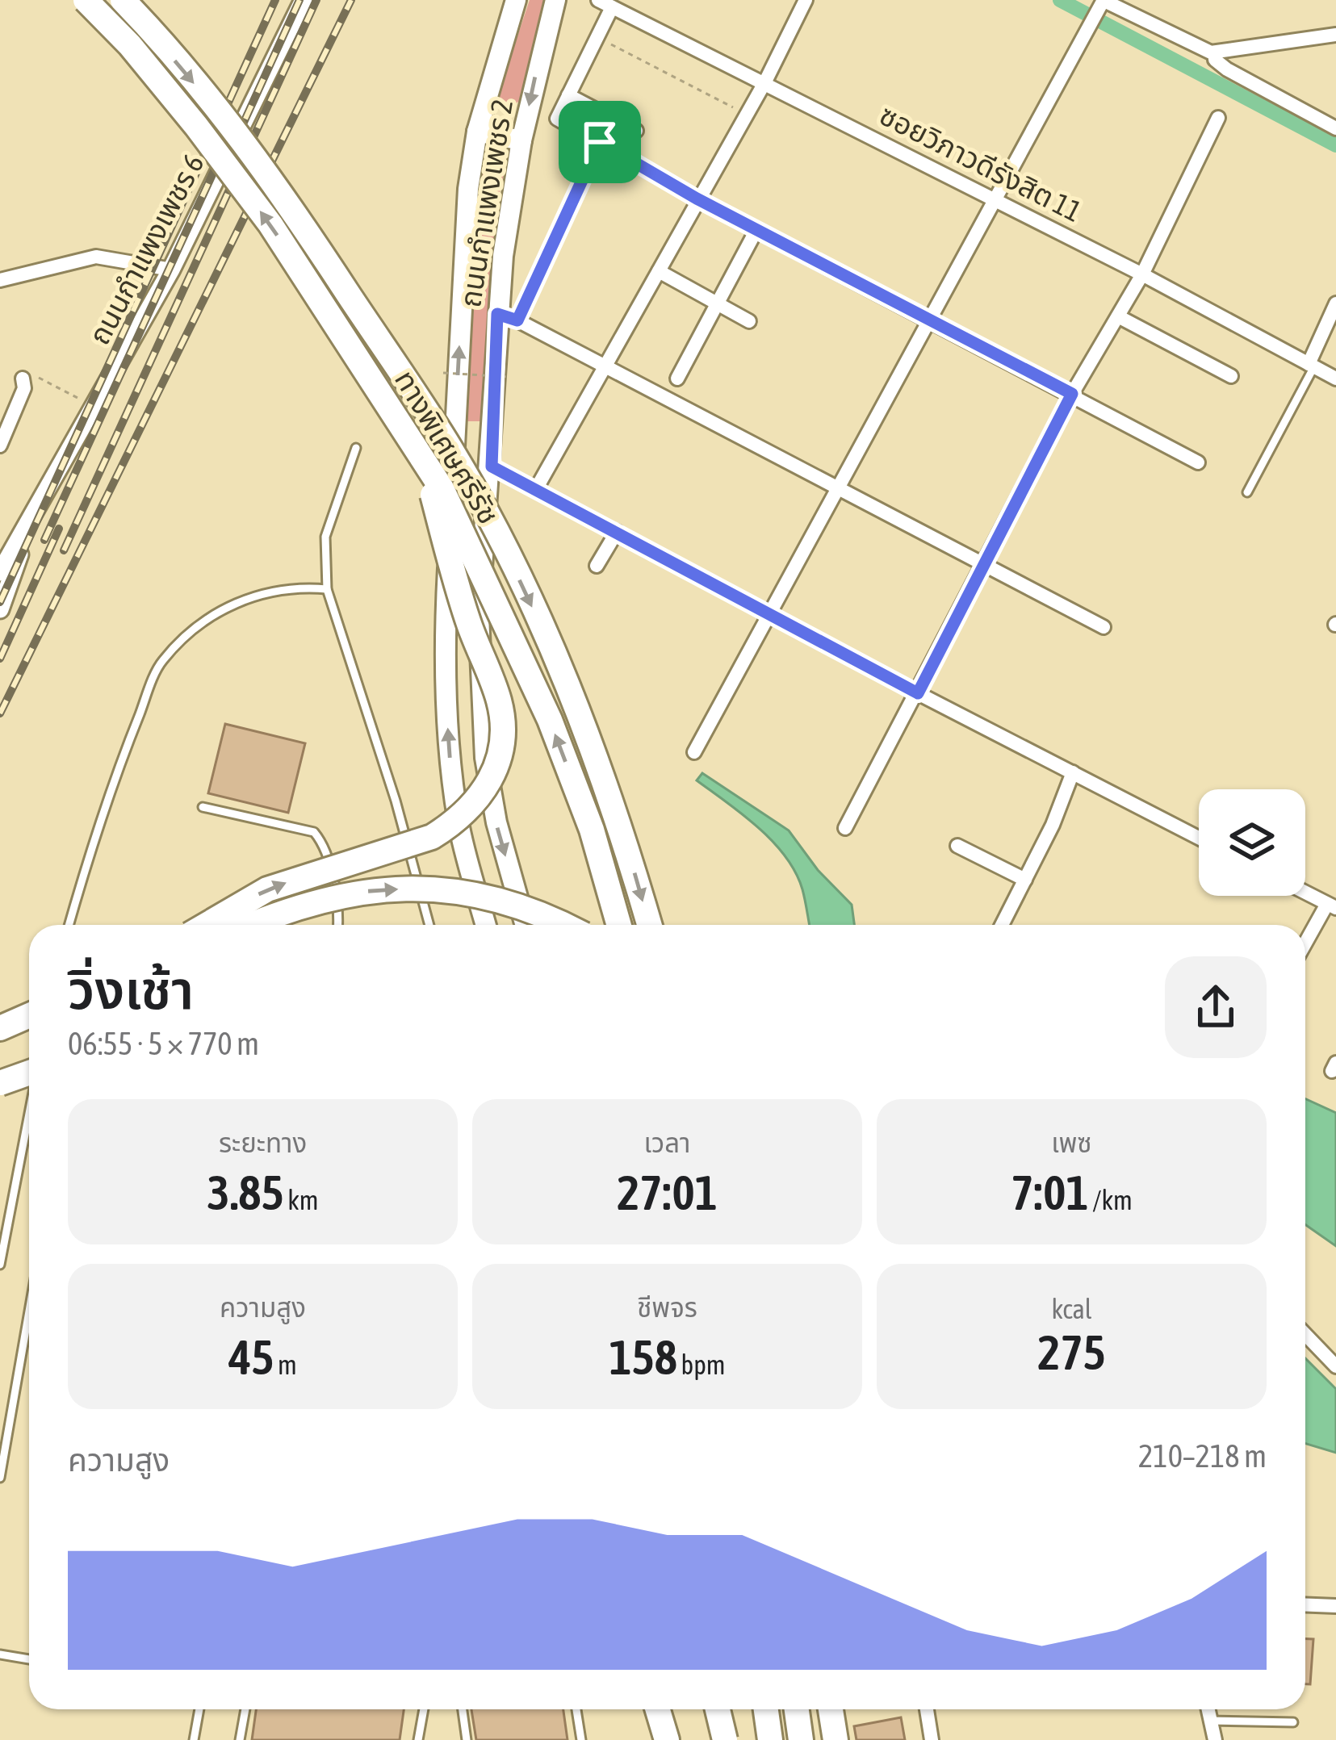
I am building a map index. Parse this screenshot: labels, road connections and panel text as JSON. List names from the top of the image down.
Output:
{
  "streets": {
    "highway": ["ทางพิเศษศรีรัช"],
    "main road": ["ถนนกำแพงเพชร 2"],
    "street": ["ซอยวิภาวดีรังสิต 11", "ถนนกำแพงเพชร 6"]
  },
  "page": {
    "heading": ["วิ่งเช้า", "06:55 · 5 × 770 m"],
    "stats": [
      ["ระยะทาง", "3.85 km"],
      ["เวลา", "27:01"],
      ["เพซ", "7:01 /km"],
      ["ความสูง", "45 m"],
      ["ชีพจร", "158 bpm"],
      ["kcal", "275"]
    ],
    "chart": ["ความสูง", "210–218 m"]
  }
}
